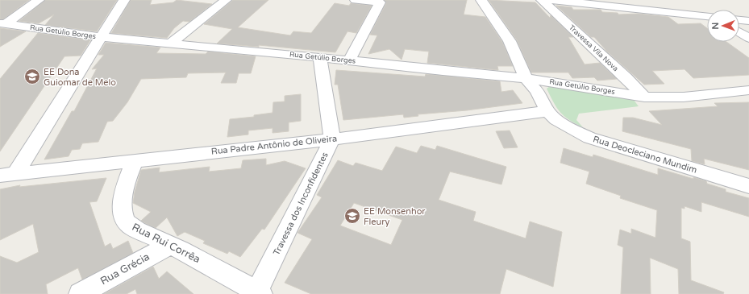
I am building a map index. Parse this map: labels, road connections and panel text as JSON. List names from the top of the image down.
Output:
{
  "streets": {
    "street": [
      "Rua Getúlio Borges",
      "Travessa Vila Nova",
      "Rua Padre Antônio de Oliveira",
      "Rua Deocleciano Mundim",
      "Travessa dos Inconfidentes",
      "Rua Rui Corrêa",
      "Rua Grécia"
    ]
  },
  "crossings": [
    ["Rua Getúlio Borges", "Travessa Vila Nova"],
    ["Rua Padre Antônio de Oliveira", "Rua Deocleciano Mundim"],
    ["Rua Padre Antônio de Oliveira", "Travessa dos Inconfidentes"],
    ["Rua Padre Antônio de Oliveira", "Rua Rui Corrêa"],
    ["Travessa dos Inconfidentes", "Rua Rui Corrêa"],
    ["Rua Rui Corrêa", "Rua Grécia"]
  ],
  "places": {
    "school or university": ["EE Dona Guiomar de Melo", "EE Monsenhor Fleury"]
  },
  "north": "left"
}
